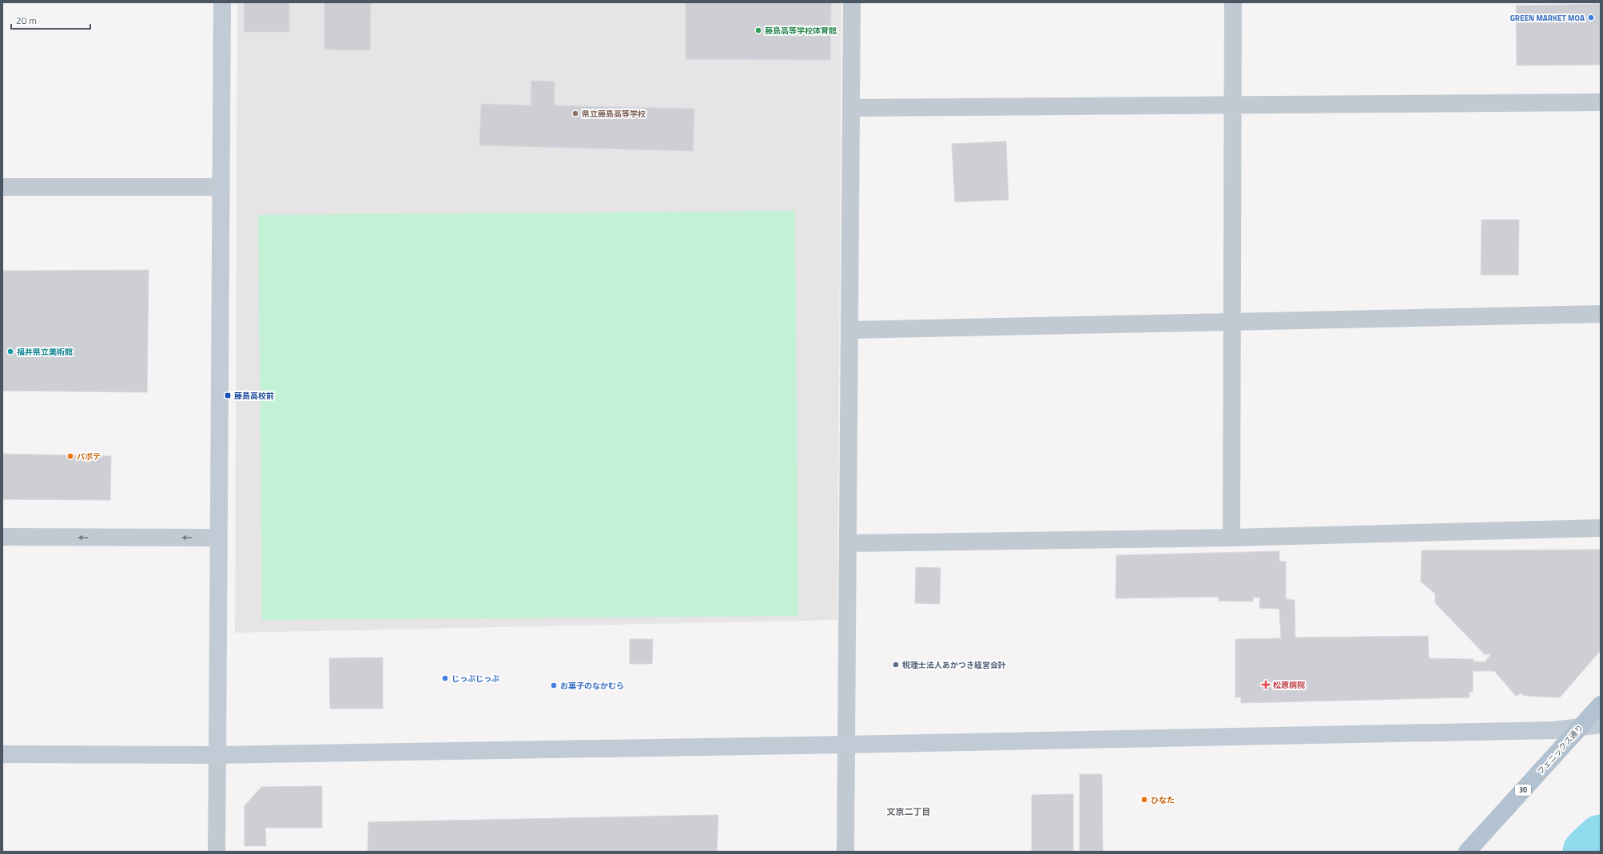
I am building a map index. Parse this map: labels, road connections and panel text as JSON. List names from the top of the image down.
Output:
{
  "streets": {
    "main road": ["フェニックス通り", "30"]
  },
  "districts": ["文京二丁目"],
  "places": {
    "other": [
      "GREEN MARKET MOA",
      "藤島高等学校体育館",
      "県立藤島高等学校",
      "福井県立美術館",
      "パポテ",
      "税理士法人あかつき経営会計",
      "じっぷじっぷ",
      "お菓子のなかむら",
      "ひなた"
    ],
    "transit": ["藤島高校前"],
    "health": ["松原病院"]
  },
  "scale_bar": "20 m"
}
